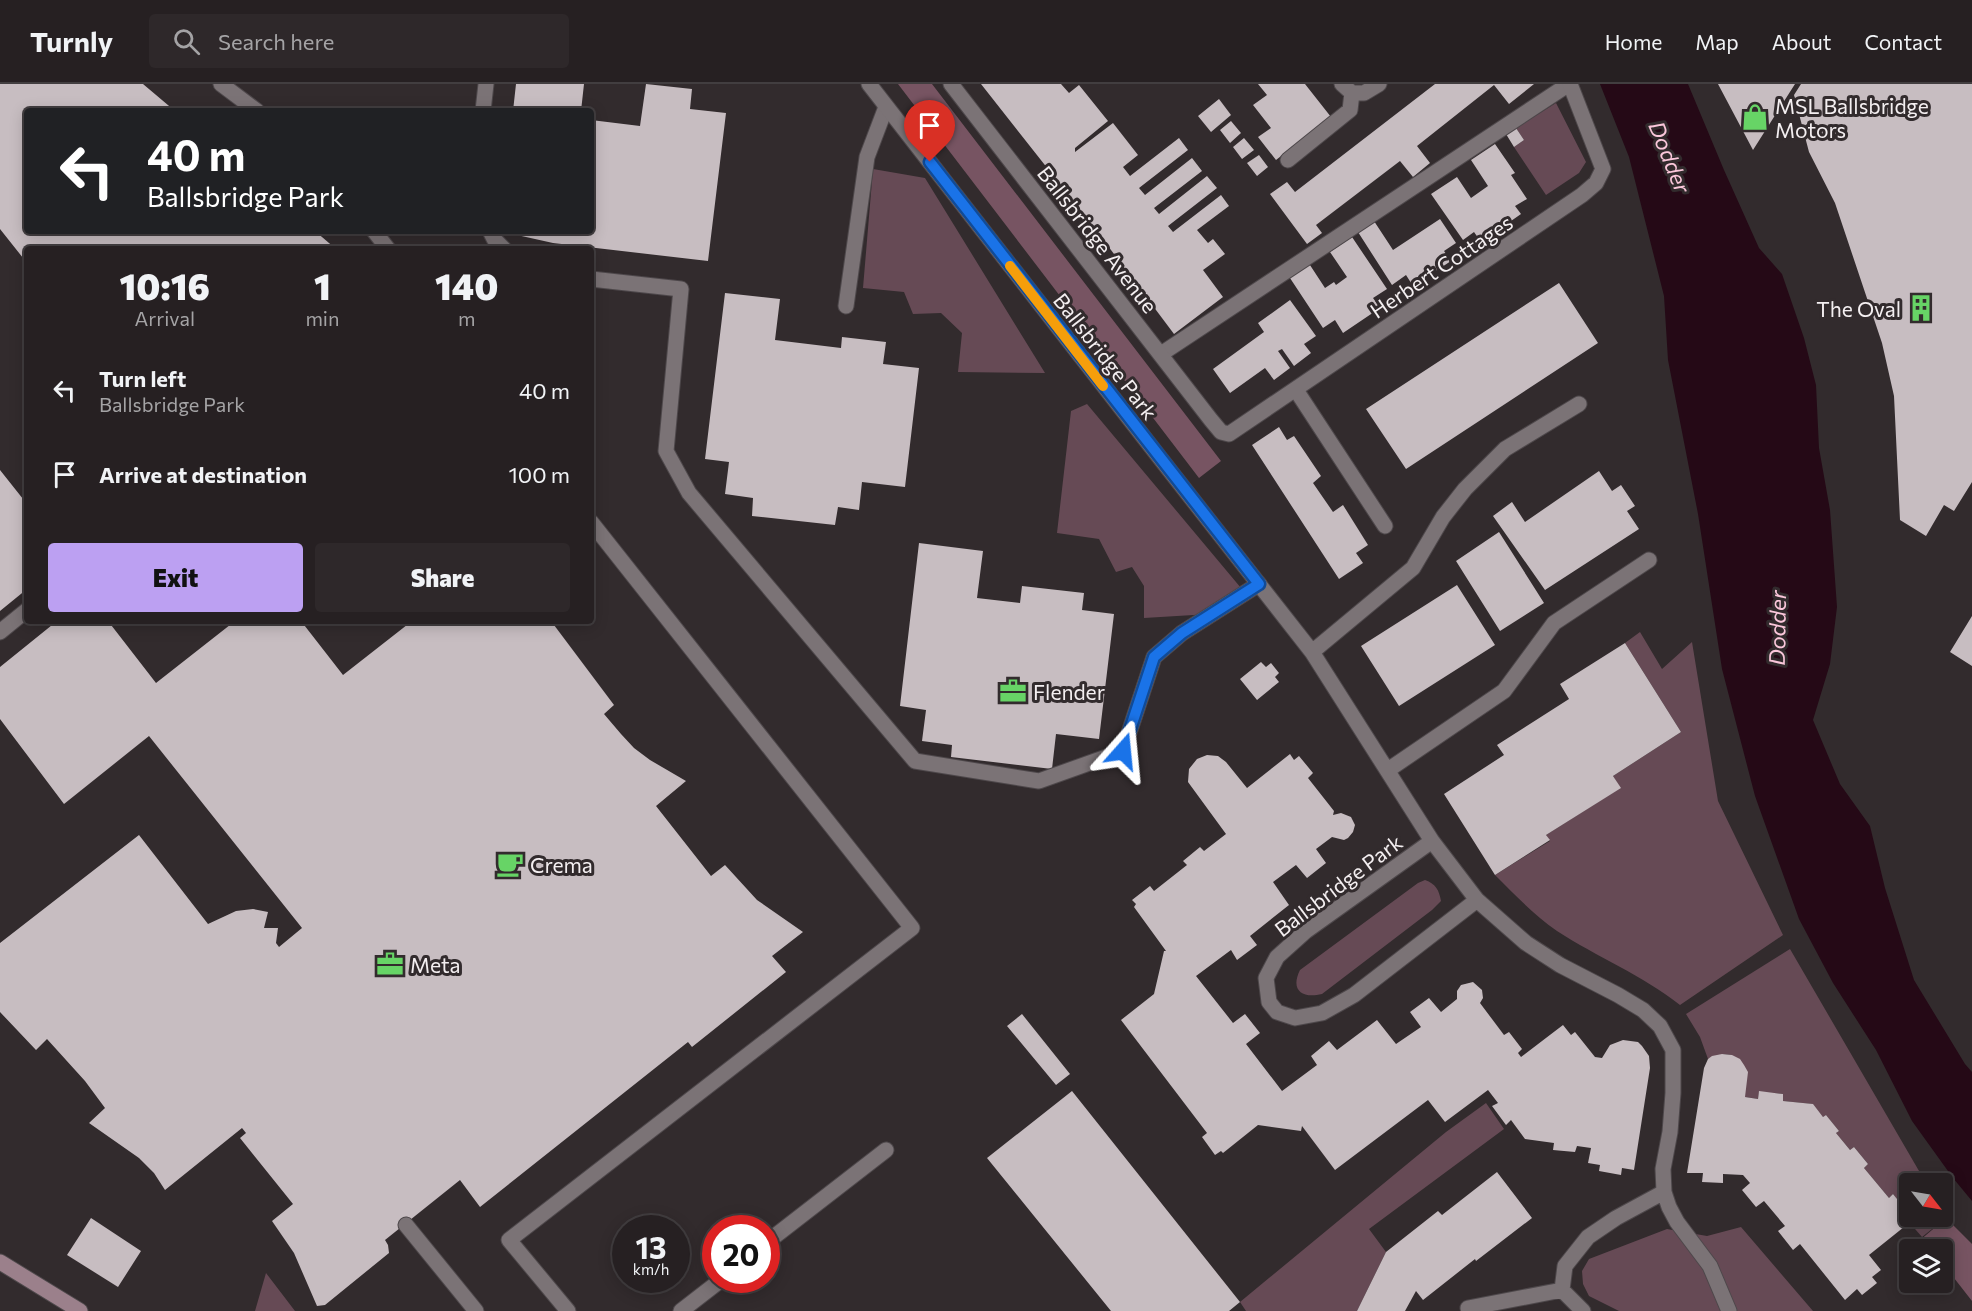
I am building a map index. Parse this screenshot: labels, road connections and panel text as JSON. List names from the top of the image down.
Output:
{
  "streets": {
    "street": ["Ballsbridge Avenue", "Herbert Cottages", "Ballsbridge Park"]
  },
  "crossings": [
    ["Ballsbridge Avenue", "Herbert Cottages"]
  ],
  "water": ["Dodder"],
  "places": {
    "shop": ["MSL Ballsbridge Motors"],
    "building": ["The Oval"],
    "office": ["Flender", "Meta"],
    "cafe": ["Crema"]
  },
  "north": "bottom right",
  "page": {
    "header": "Turnly",
    "search": "Search here",
    "nav": [
      "Home",
      "Map",
      "About",
      "Contact"
    ],
    "turn": ["40 m", "Ballsbridge Park"],
    "eta": [
      "10:16",
      "Arrival",
      "1",
      "min",
      "140",
      "m"
    ],
    "list": [
      {
        "name": "Turn left",
        "note": "Ballsbridge Park",
        "value": "40 m"
      },
      {
        "name": "Arrive at destination",
        "value": "100 m"
      }
    ],
    "buttons": ["Exit", "Share"],
    "speed": "13 km/h",
    "limit": "20"
  }
}
